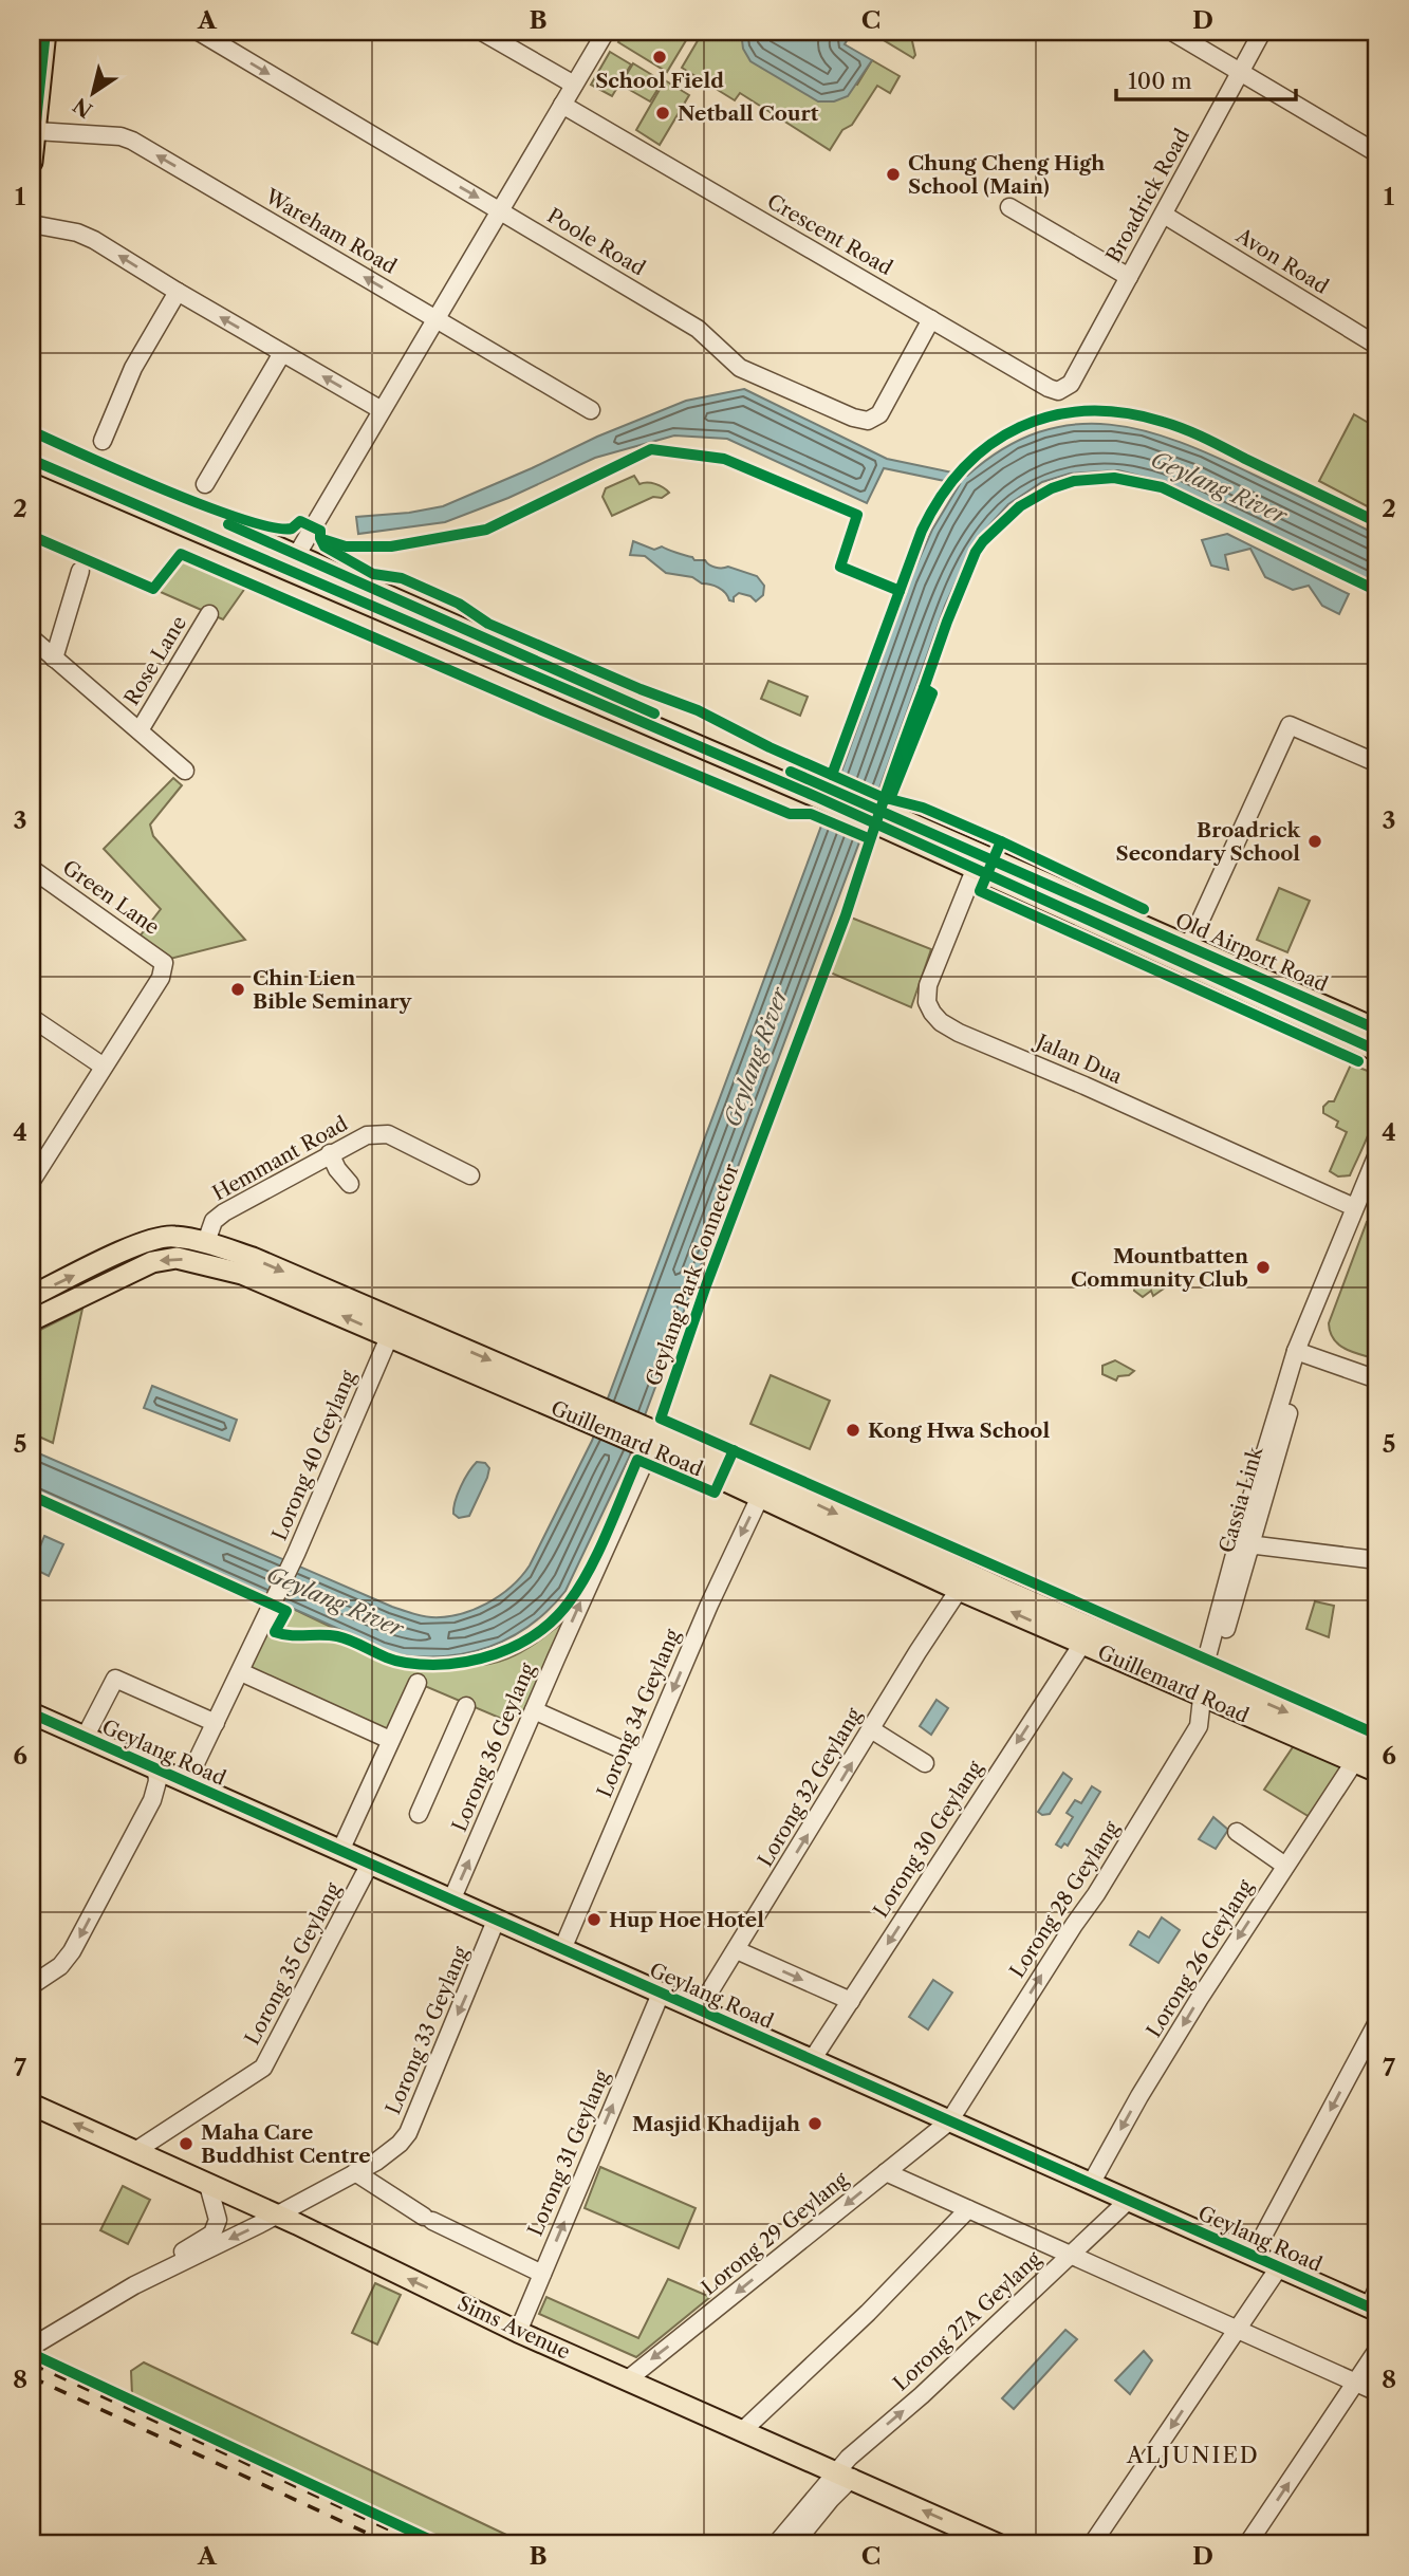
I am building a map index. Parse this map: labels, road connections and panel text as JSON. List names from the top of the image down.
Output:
{
  "streets": {
    "main road": [
      "Old Airport Road",
      "Guillemard Road",
      "Geylang Road",
      "Sims Avenue"
    ],
    "street": [
      "Broadrick Road",
      "Wareham Road",
      "Crescent Road",
      "Poole Road",
      "Avon Road",
      "Rose Lane",
      "Green Lane",
      "Jalan Dua",
      "Hemmant Road",
      "Lorong 40 Geylang",
      "Cassia Link",
      "Lorong 34 Geylang",
      "Lorong 36 Geylang",
      "Lorong 32 Geylang",
      "Lorong 30 Geylang",
      "Lorong 28 Geylang",
      "Lorong 26 Geylang",
      "Lorong 35 Geylang",
      "Lorong 33 Geylang",
      "Lorong 31 Geylang",
      "Lorong 29 Geylang",
      "Lorong 27A Geylang"
    ],
    "cycle path": ["Geylang Park Connector"]
  },
  "crossings": [
    ["Broadrick Road", "Crescent Road"],
    ["Broadrick Road", "Avon Road"],
    ["Crescent Road", "Poole Road"],
    ["Old Airport Road", "Jalan Dua"],
    ["Jalan Dua", "Cassia Link"],
    ["Hemmant Road", "Guillemard Road"],
    ["Guillemard Road", "Lorong 40 Geylang"],
    ["Guillemard Road", "Cassia Link"],
    ["Guillemard Road", "Lorong 34 Geylang"],
    ["Guillemard Road", "Lorong 36 Geylang"],
    ["Guillemard Road", "Lorong 32 Geylang"],
    ["Guillemard Road", "Lorong 30 Geylang"],
    ["Guillemard Road", "Lorong 28 Geylang"],
    ["Guillemard Road", "Lorong 26 Geylang"],
    ["Lorong 40 Geylang", "Geylang Road"],
    ["Cassia Link", "Lorong 28 Geylang"],
    ["Lorong 34 Geylang", "Geylang Road"],
    ["Lorong 36 Geylang", "Geylang Road"],
    ["Geylang Road", "Lorong 32 Geylang"],
    ["Geylang Road", "Lorong 30 Geylang"],
    ["Geylang Road", "Lorong 28 Geylang"],
    ["Geylang Road", "Lorong 26 Geylang"],
    ["Geylang Road", "Lorong 35 Geylang"],
    ["Geylang Road", "Lorong 33 Geylang"],
    ["Geylang Road", "Lorong 31 Geylang"],
    ["Geylang Road", "Lorong 29 Geylang"],
    ["Geylang Road", "Lorong 27A Geylang"],
    ["Lorong 28 Geylang", "Lorong 29 Geylang"],
    ["Lorong 35 Geylang", "Sims Avenue"],
    ["Lorong 33 Geylang", "Sims Avenue"],
    ["Lorong 31 Geylang", "Sims Avenue"],
    ["Lorong 29 Geylang", "Sims Avenue"],
    ["Lorong 27A Geylang", "Sims Avenue"]
  ],
  "one_way": [
    "Lorong 34 Geylang",
    "Lorong 32 Geylang",
    "Lorong 30 Geylang",
    "Lorong 28 Geylang",
    "Lorong 26 Geylang",
    "Lorong 33 Geylang",
    "Lorong 31 Geylang",
    "Sims Avenue"
  ],
  "districts": ["ALJUNIED"],
  "water": ["Geylang River"],
  "places": [
    "School Field",
    "Netball Court",
    "Chung Cheng High School (Main)",
    "Broadrick Secondary School",
    "Chin Lien Bible Seminary",
    "Mountbatten Community Club",
    "Kong Hwa School",
    "Hup Hoe Hotel",
    "Masjid Khadijah",
    "Maha Care Buddhist Centre"
  ],
  "scale_bar": "100 m",
  "north": "bottom left",
  "grid": {
    "columns": [
      "A",
      "B",
      "C",
      "D"
    ],
    "rows": [
      "1",
      "2",
      "3",
      "4",
      "5",
      "6",
      "7",
      "8"
    ]
  }
}
